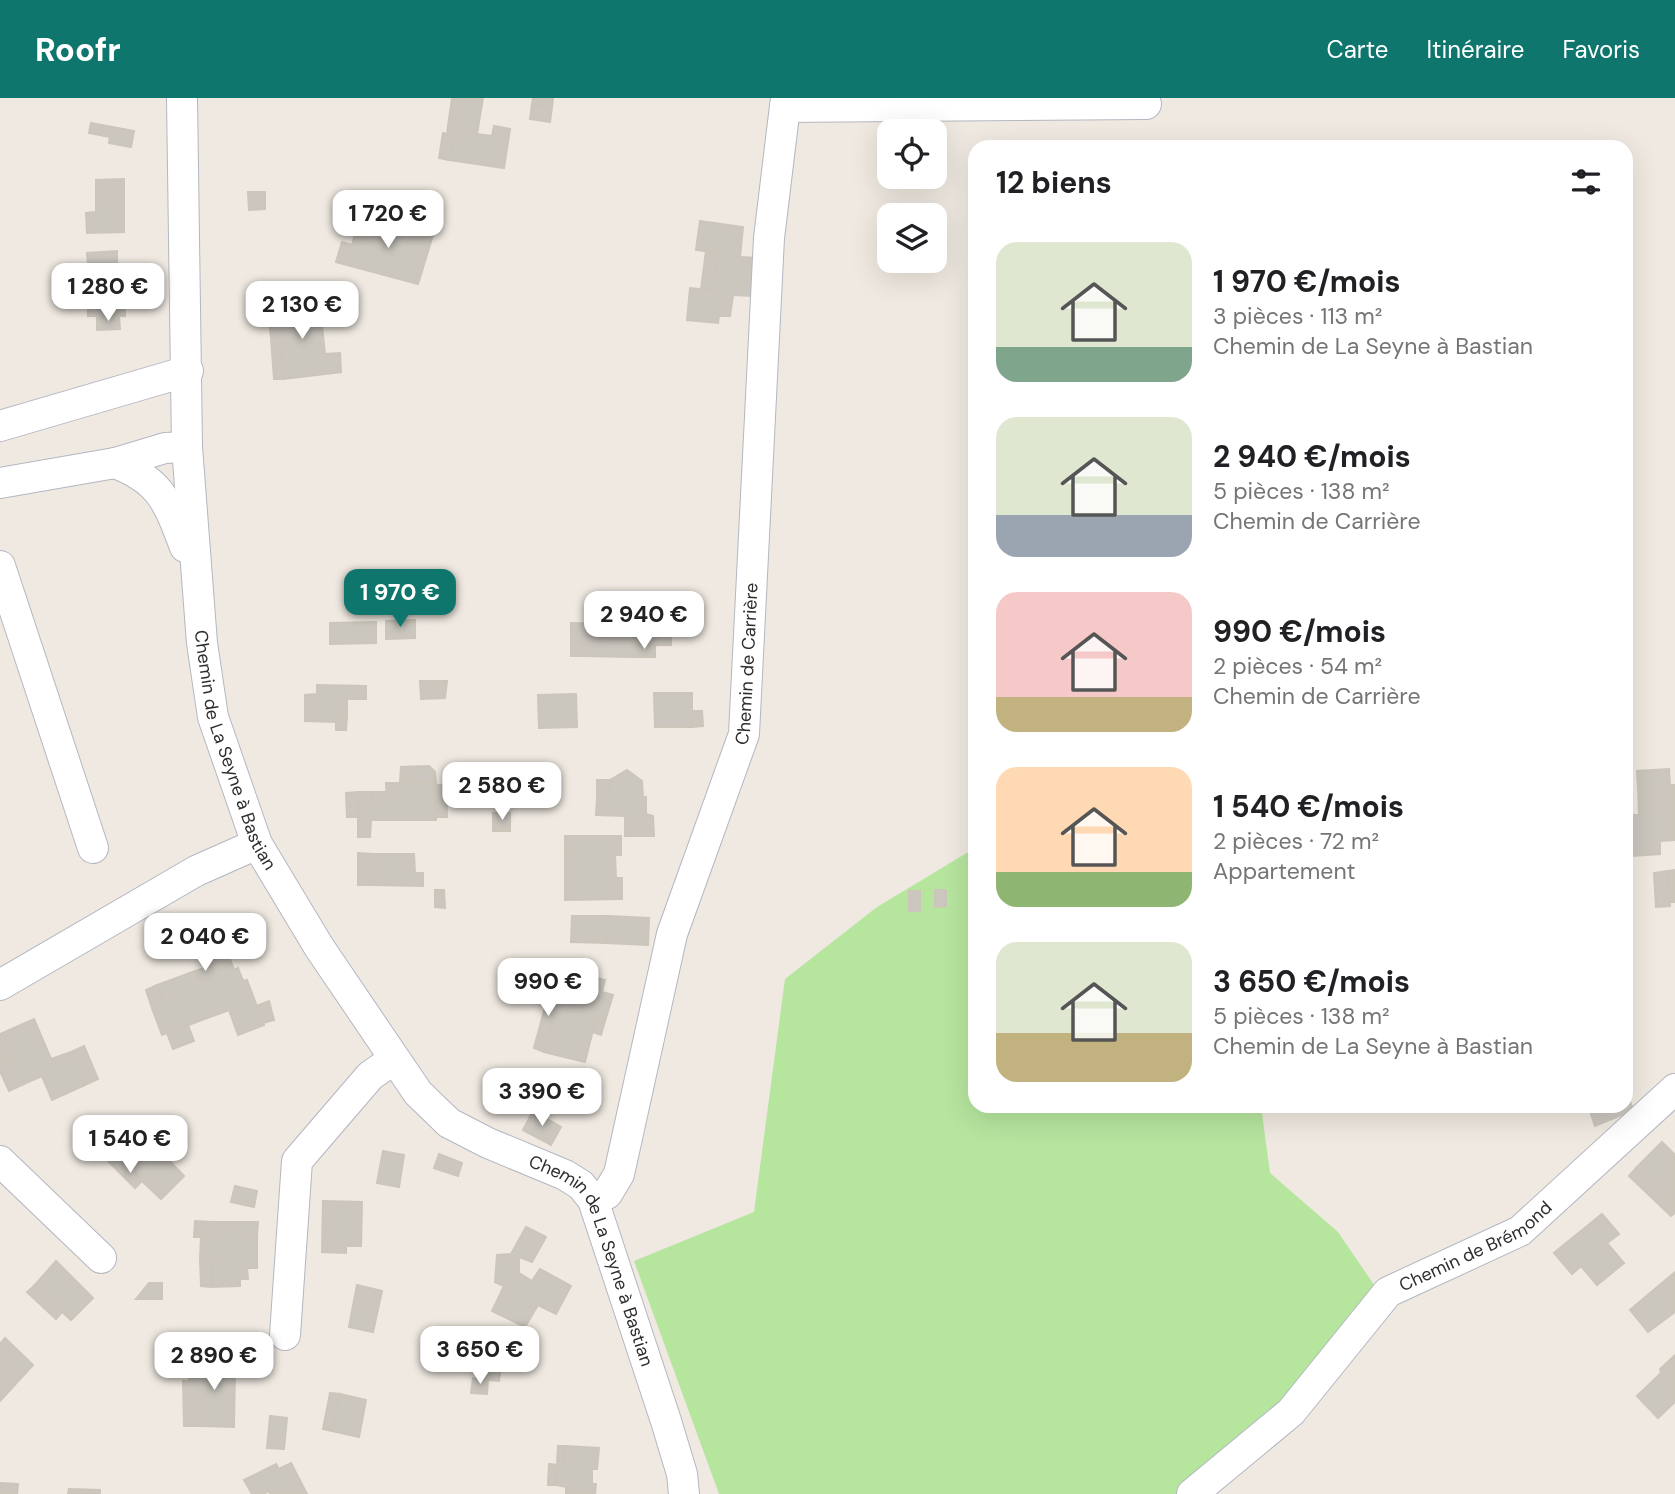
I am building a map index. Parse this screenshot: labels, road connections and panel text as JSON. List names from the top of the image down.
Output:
{
  "streets": {
    "street": ["Chemin de Carrière", "Chemin de La Seyne à Bastian", "Chemin de Brémond"]
  },
  "crossings": [
    ["Chemin de Carrière", "Chemin de La Seyne à Bastian"]
  ],
  "page": {
    "header": "Roofr",
    "nav": ["Carte", "Itinéraire", "Favoris"],
    "heading": "12 biens",
    "price": [
      "1 720 €",
      "1 280 €",
      "2 130 €",
      "1 970 €",
      "2 940 €",
      "2 580 €",
      "2 040 €",
      "990 €",
      "3 390 €",
      "1 540 €",
      "3 650 €",
      "2 890 €"
    ],
    "list": [
      {
        "name": "1 970 €/mois",
        "note": "3 pièces · 113 m² · Chemin de La Seyne à Bastian"
      },
      {
        "name": "2 940 €/mois",
        "note": "5 pièces · 138 m² · Chemin de Carrière"
      },
      {
        "name": "990 €/mois",
        "note": "2 pièces · 54 m² · Chemin de Carrière"
      },
      {
        "name": "1 540 €/mois",
        "note": "2 pièces · 72 m² · Appartement"
      },
      {
        "name": "3 650 €/mois",
        "note": "5 pièces · 138 m² · Chemin de La Seyne à Bastian"
      }
    ]
  }
}
